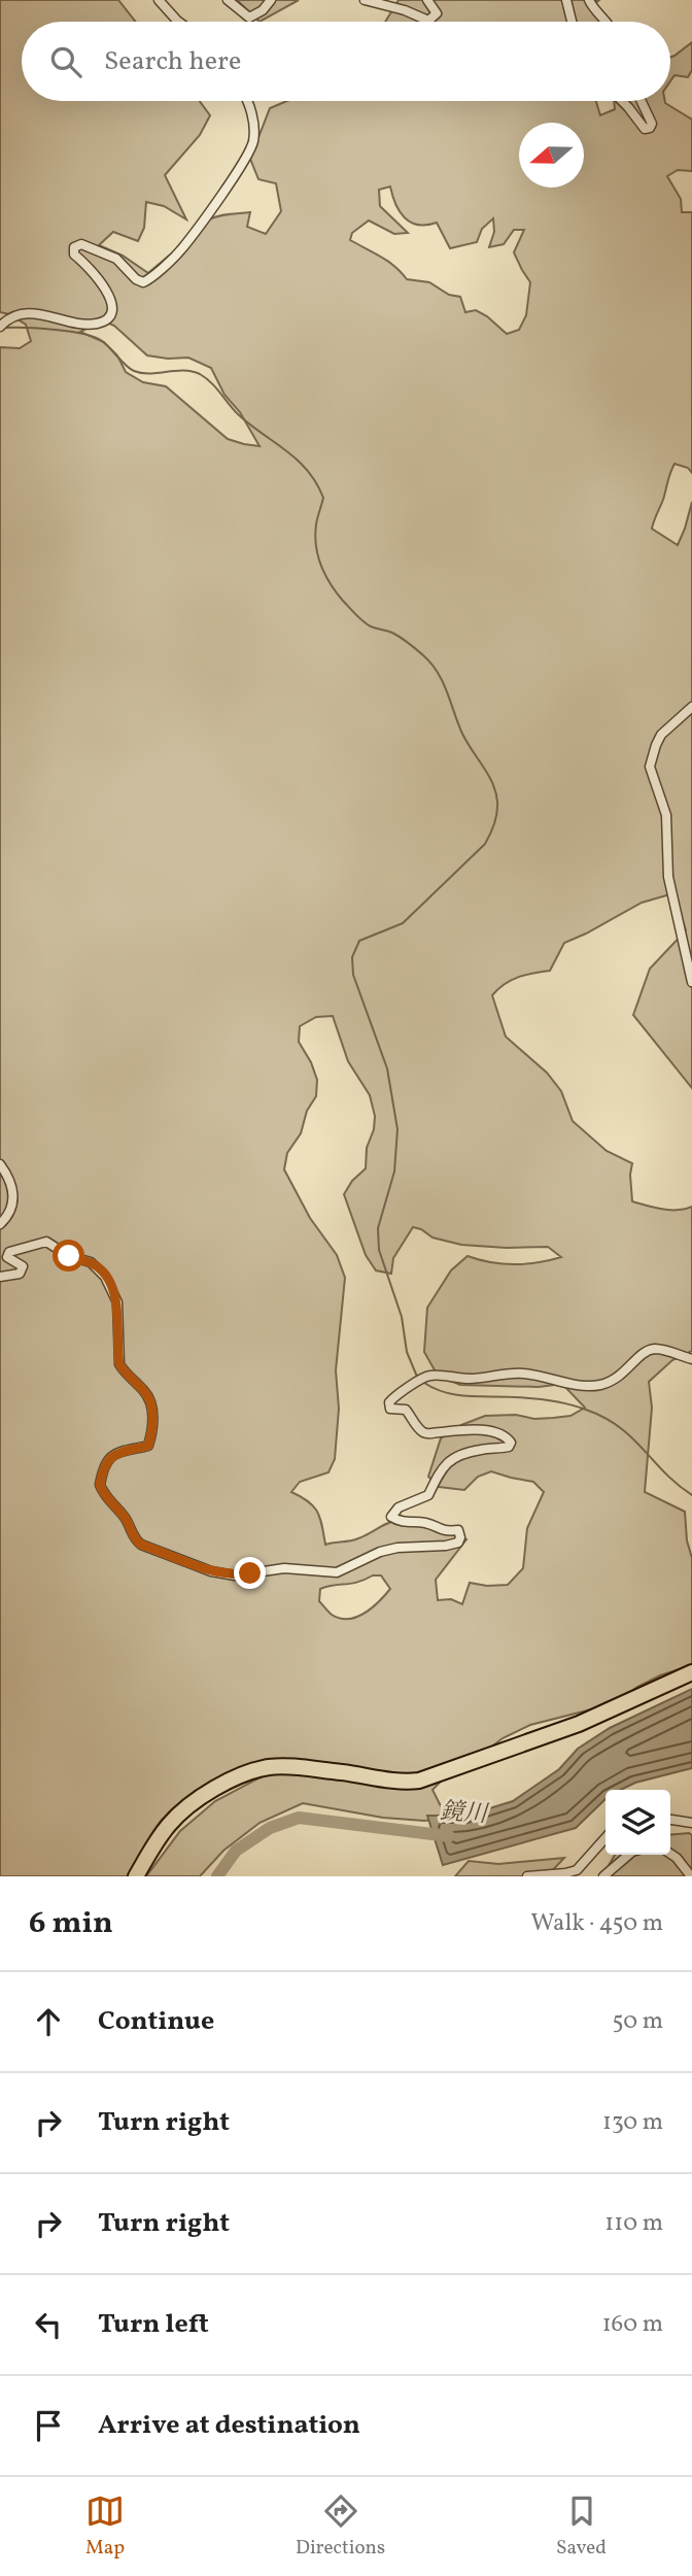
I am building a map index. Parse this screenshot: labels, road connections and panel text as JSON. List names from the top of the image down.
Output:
{
  "water": ["鏡川"],
  "north": "left",
  "page": {
    "search": "Search here",
    "heading": ["6 min", "Walk · 450 m"],
    "list": [
      ["Continue", "50 m"],
      ["Turn right", "130 m"],
      ["Turn right", "110 m"],
      ["Turn left", "160 m"],
      "Arrive at destination"
    ],
    "nav": ["Map", "Directions", "Saved"]
  }
}
